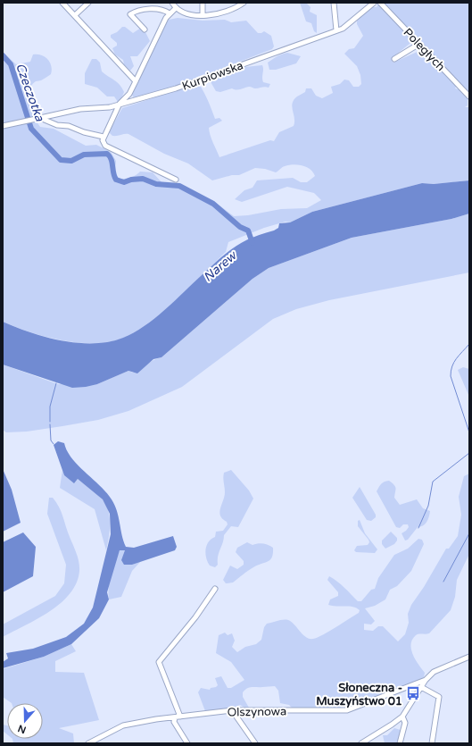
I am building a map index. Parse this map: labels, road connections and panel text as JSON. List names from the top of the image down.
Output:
{
  "streets": {
    "street": ["Poległych", "Kurpiowska", "Olszynowa"]
  },
  "water": ["Czeczotka", "Narew"],
  "places": {
    "bus stop": ["Słoneczna - Muszyństwo 01"]
  },
  "north": "bottom"
}
